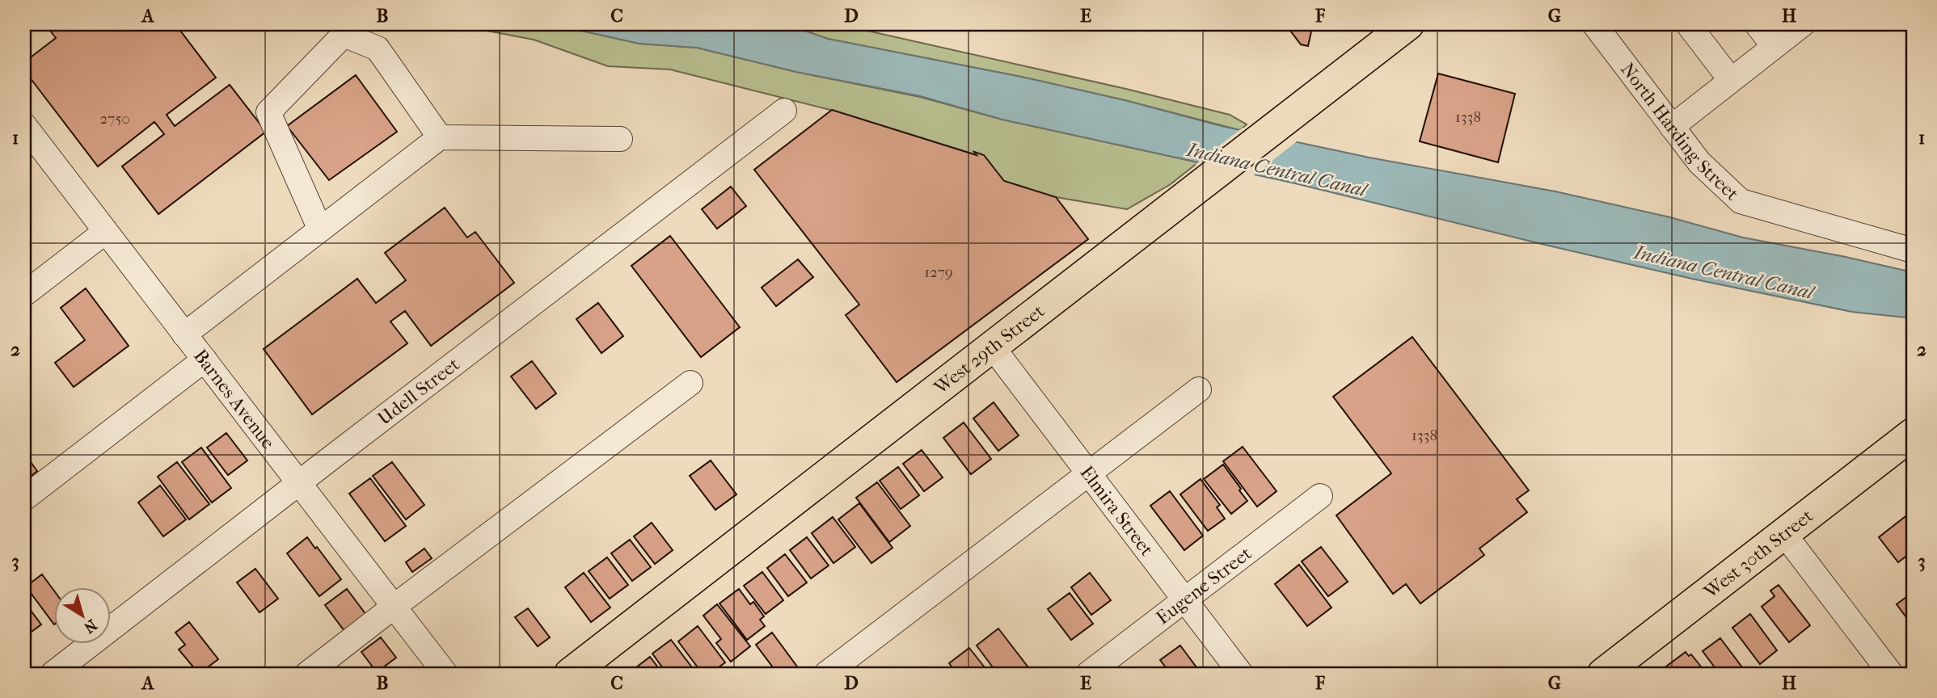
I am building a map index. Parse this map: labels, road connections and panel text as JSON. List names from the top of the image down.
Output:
{
  "streets": {
    "main road": ["West 29th Street", "West 30th Street"],
    "street": [
      "North Harding Street",
      "Udell Street",
      "Barnes Avenue",
      "Elmira Street",
      "Eugene Street"
    ]
  },
  "crossings": [
    ["West 29th Street", "Elmira Street"],
    ["Udell Street", "Barnes Avenue"],
    ["Elmira Street", "Eugene Street"]
  ],
  "water": ["Indiana Central Canal"],
  "house_numbers": [
    "1338",
    "2750",
    "1279",
    "1338"
  ],
  "north": "bottom right",
  "grid": {
    "columns": [
      "A",
      "B",
      "C",
      "D",
      "E",
      "F",
      "G",
      "H"
    ],
    "rows": ["1", "2", "3"]
  }
}
